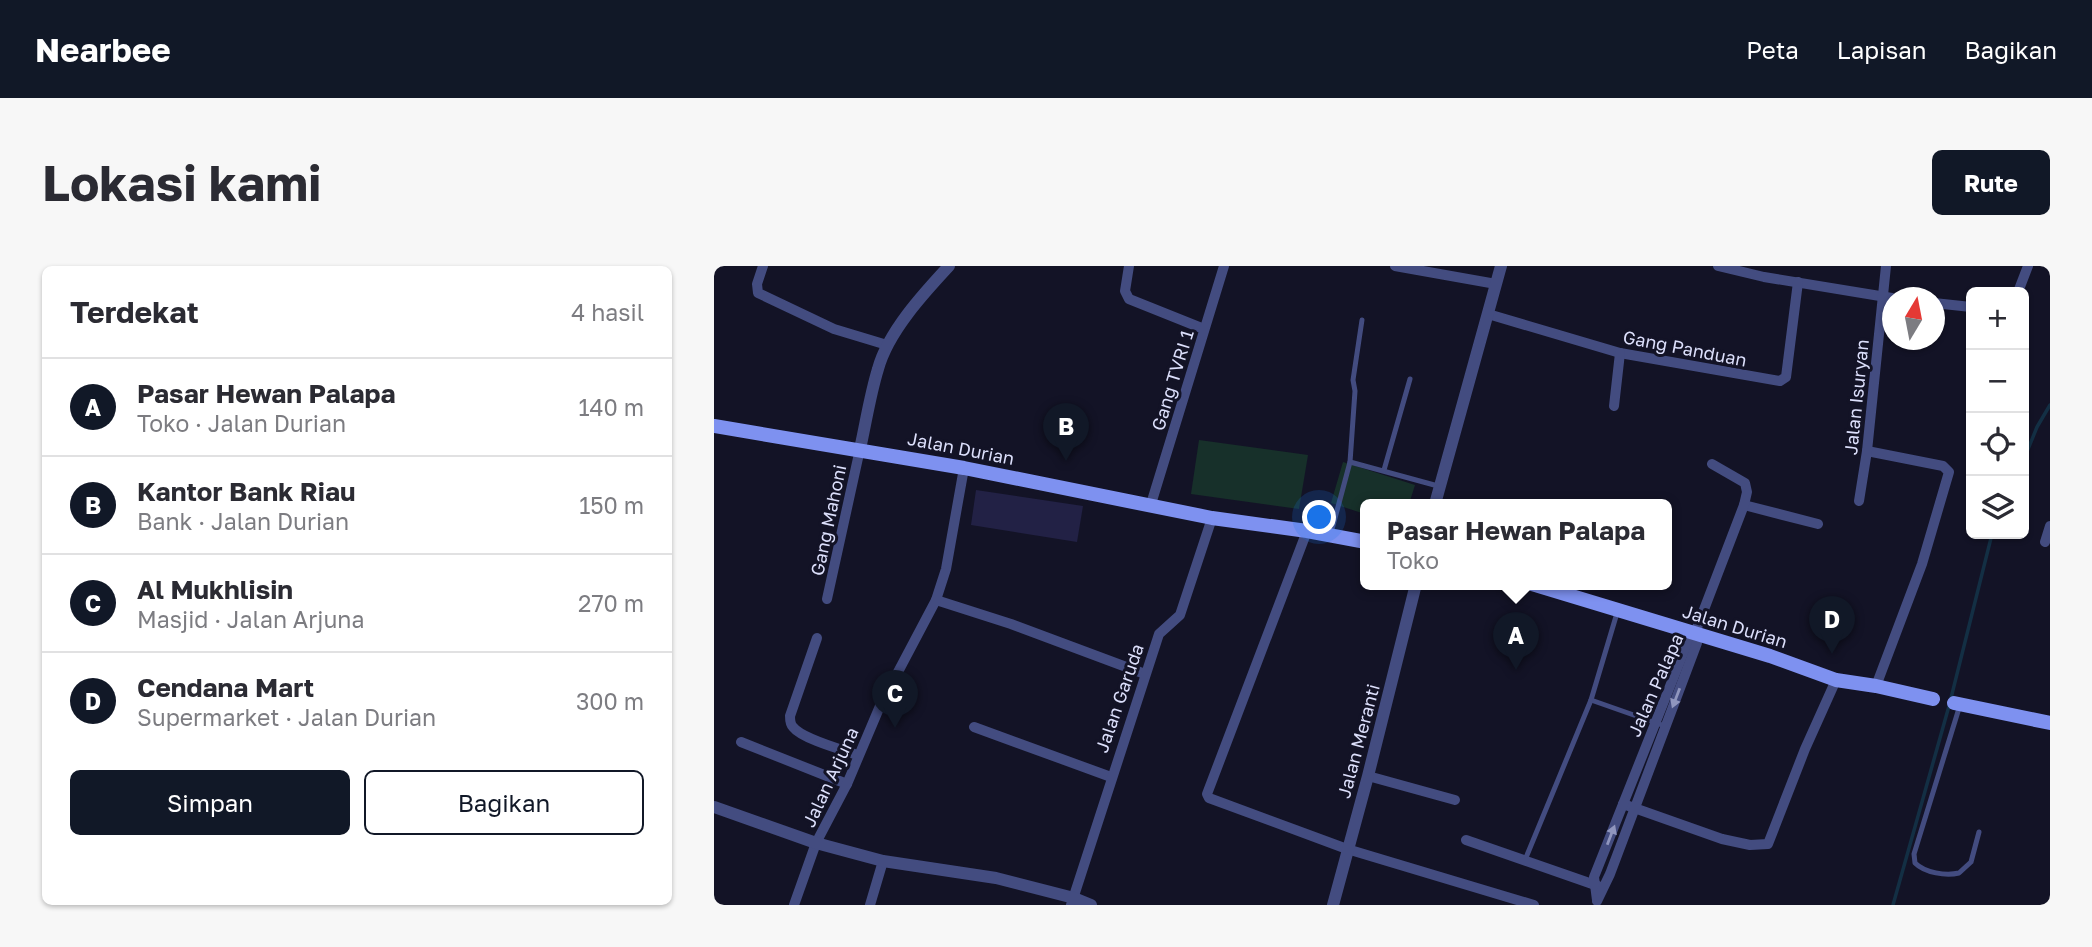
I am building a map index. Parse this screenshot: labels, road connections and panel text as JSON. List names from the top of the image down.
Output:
{
  "streets": {
    "main road": ["Jalan Durian"],
    "street": [
      "Gang Panduan",
      "Gang TVRI 1",
      "Jalan Isuryan",
      "Gang Mahoni",
      "Jalan Palapa",
      "Jalan Garuda",
      "Jalan Meranti",
      "Jalan Arjuna"
    ]
  },
  "crossings": [
    ["Gang TVRI 1", "Jalan Durian"],
    ["Jalan Durian", "Gang Mahoni"],
    ["Jalan Durian", "Jalan Palapa"],
    ["Jalan Durian", "Jalan Garuda"],
    ["Jalan Durian", "Jalan Arjuna"]
  ],
  "north": "top",
  "page": {
    "header": "Nearbee",
    "nav": ["Peta", "Lapisan", "Bagikan"],
    "buttons": [
      "Rute",
      ["Simpan", "Bagikan"]
    ],
    "title": "Lokasi kami",
    "heading": ["Terdekat", "4 hasil"],
    "map_buttons": ["+", "−"],
    "list": [
      {
        "mark": "A",
        "name": "Pasar Hewan Palapa",
        "note": "Toko · Jalan Durian",
        "value": "140 m"
      },
      {
        "mark": "B",
        "name": "Kantor Bank Riau",
        "note": "Bank · Jalan Durian",
        "value": "150 m"
      },
      {
        "mark": "C",
        "name": "Al Mukhlisin",
        "note": "Masjid · Jalan Arjuna",
        "value": "270 m"
      },
      {
        "mark": "D",
        "name": "Cendana Mart",
        "note": "Supermarket · Jalan Durian",
        "value": "300 m"
      }
    ],
    "pins": [
      "B",
      "D",
      "A",
      "C"
    ],
    "popup": ["Pasar Hewan Palapa", "Toko"]
  }
}
